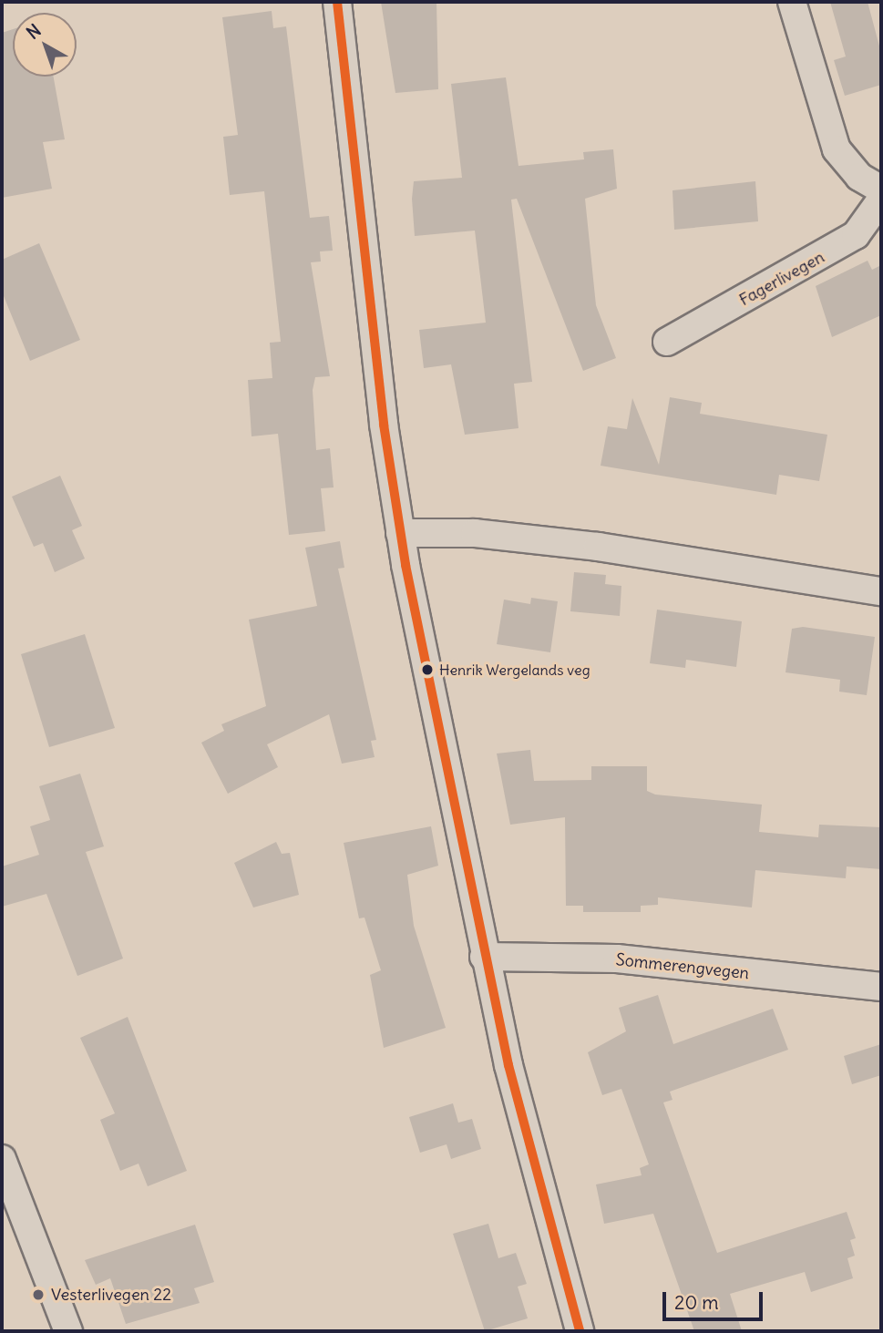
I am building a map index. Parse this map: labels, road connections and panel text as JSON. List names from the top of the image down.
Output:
{
  "streets": {
    "street": ["Fagerlivegen", "Sommerengvegen"]
  },
  "places": ["Henrik Wergelands veg", "Vesterlivegen 22"],
  "scale_bar": "20 m",
  "north": "top left"
}
